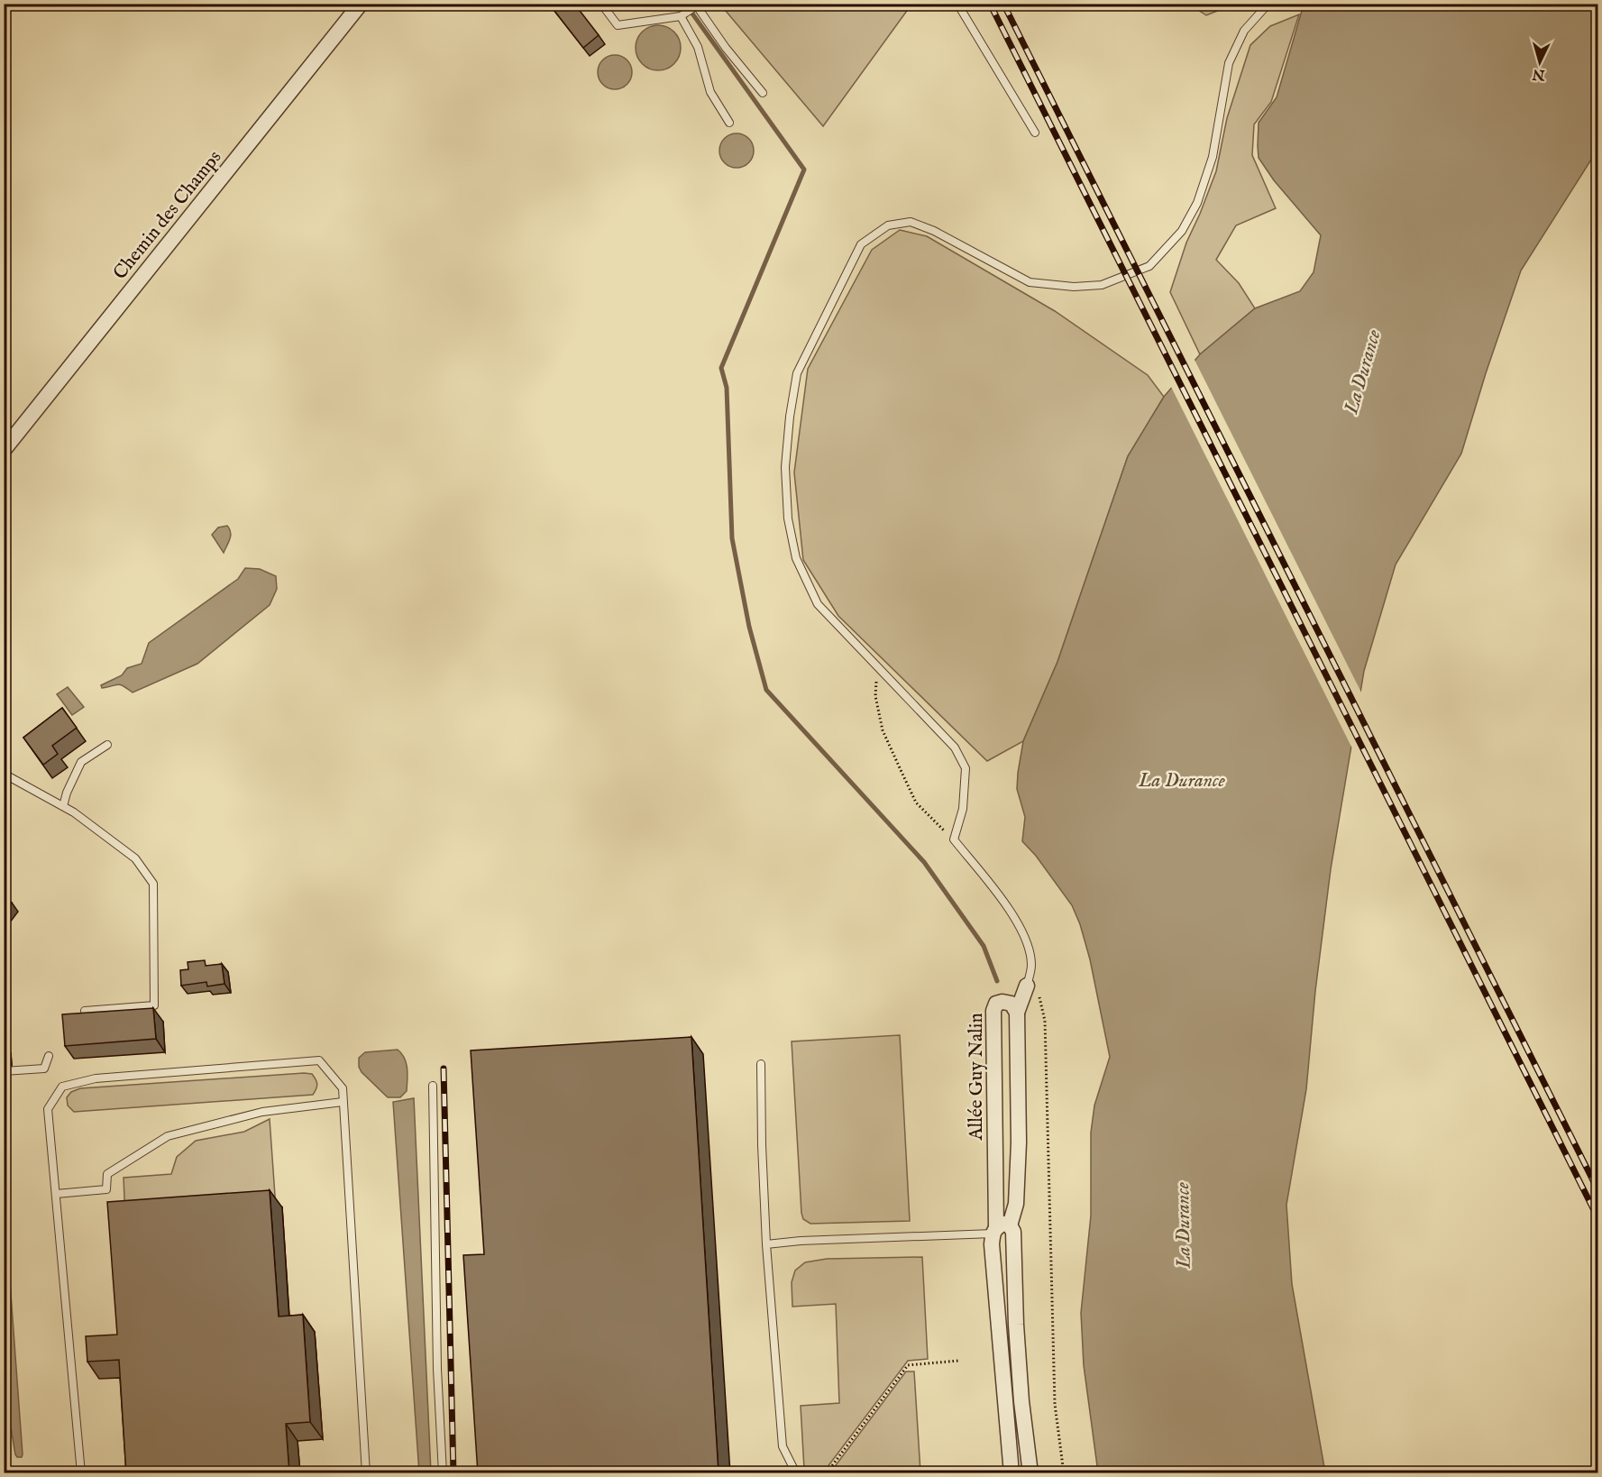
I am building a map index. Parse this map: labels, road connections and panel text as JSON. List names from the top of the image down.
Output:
{
  "streets": {
    "street": ["Chemin des Champs", "Allée Guy Nalin"]
  },
  "water": ["La Durance"],
  "north": "bottom"
}
